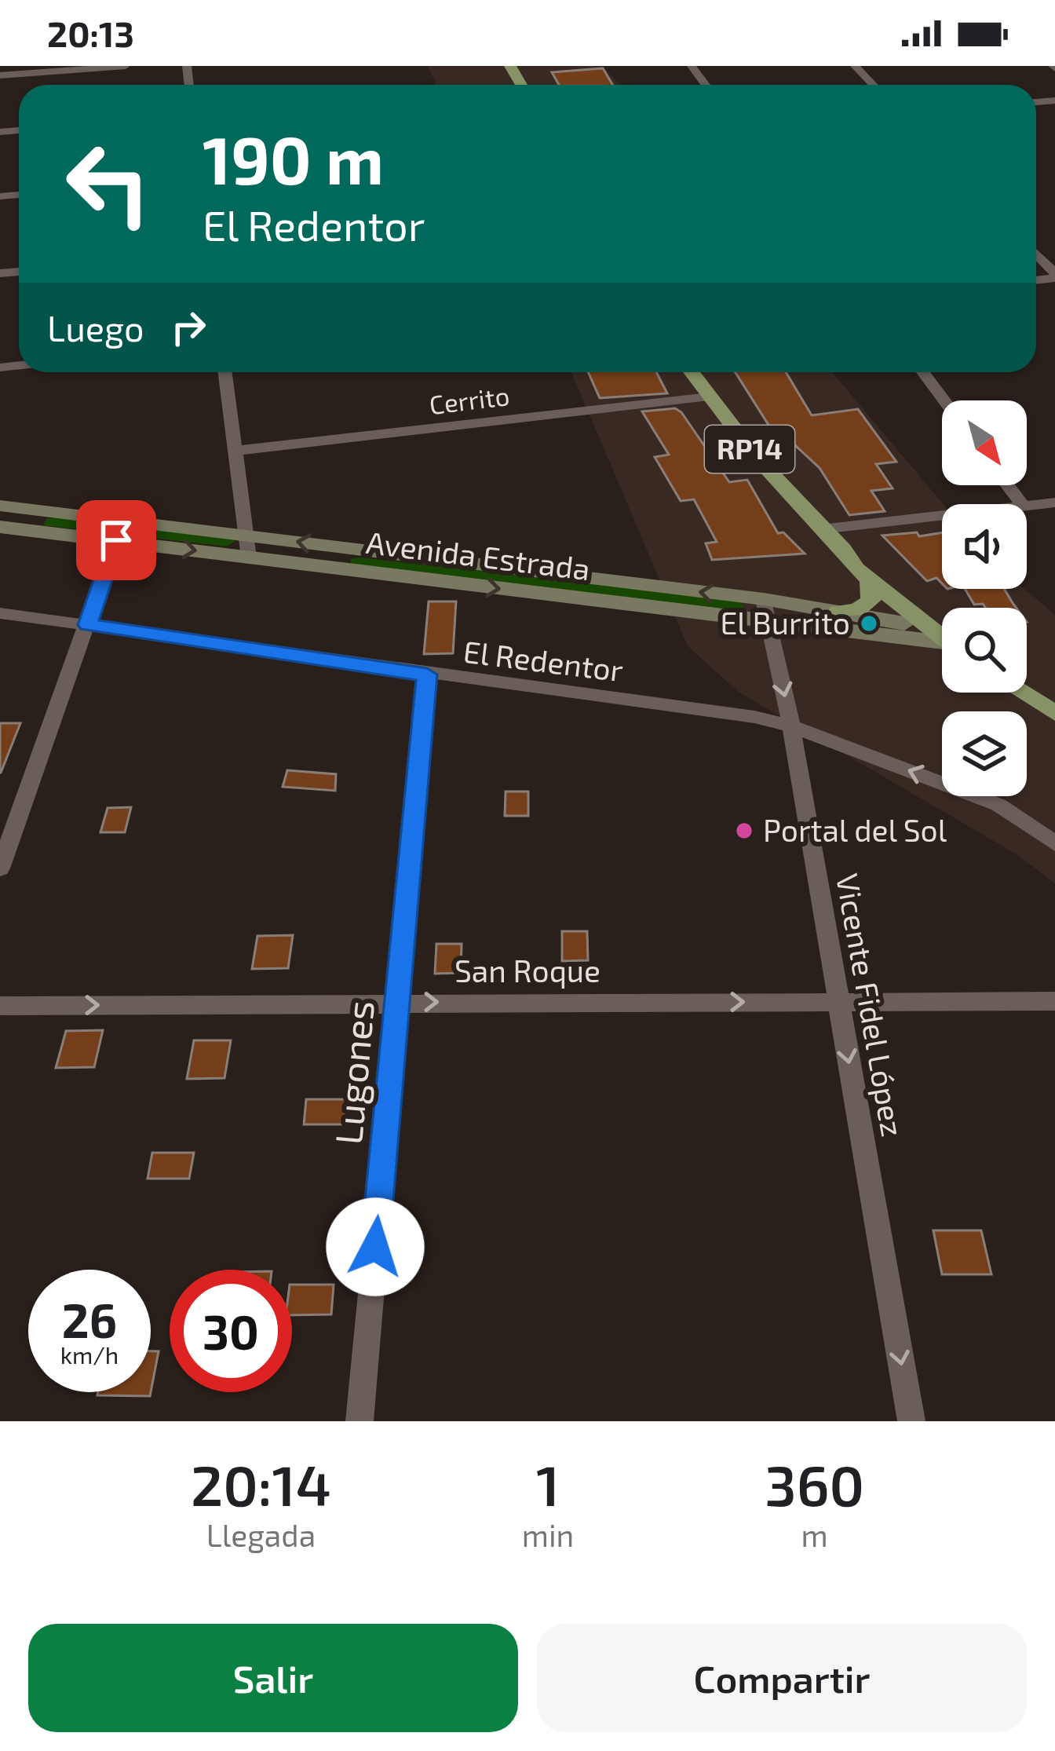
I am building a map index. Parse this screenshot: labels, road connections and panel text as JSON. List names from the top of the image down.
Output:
{
  "streets": {
    "main road": ["RP14", "Avenida Estrada"],
    "street": [
      "Cerrito",
      "El Redentor",
      "San Roque",
      "Vicente Fidel López",
      "Lugones"
    ]
  },
  "crossings": [
    ["Cerrito", "RP14"],
    ["RP14", "Avenida Estrada"],
    ["Avenida Estrada", "Vicente Fidel López"],
    ["El Redentor", "Vicente Fidel López"],
    ["El Redentor", "Lugones"],
    ["San Roque", "Vicente Fidel López"],
    ["San Roque", "Lugones"]
  ],
  "one_way": ["San Roque", "Vicente Fidel López"],
  "places": ["El Burrito", "Portal del Sol"],
  "north": "bottom right",
  "page": {
    "status": "20:13",
    "turn": ["190 m", "El Redentor"],
    "then": "Luego",
    "speed": "26 km/h",
    "limit": "30",
    "eta": [
      "20:14",
      "Llegada",
      "1",
      "min",
      "360",
      "m"
    ],
    "buttons": ["Salir", "Compartir"]
  }
}
